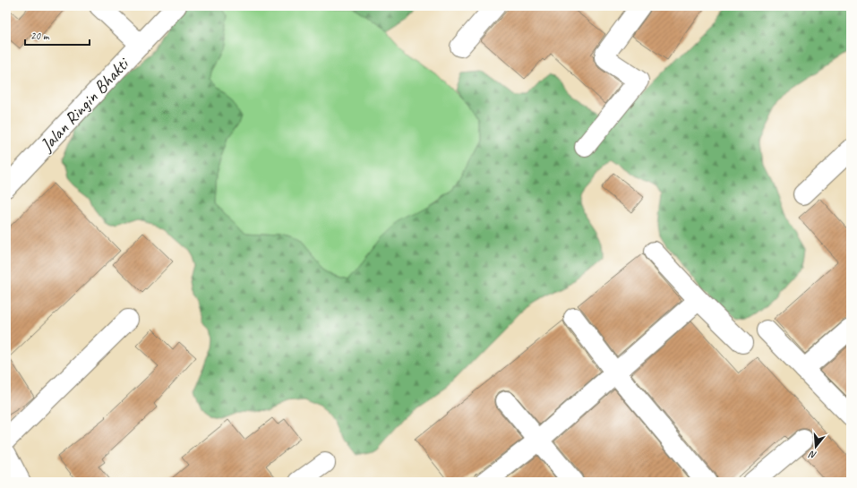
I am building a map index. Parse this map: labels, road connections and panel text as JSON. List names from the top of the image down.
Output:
{
  "streets": {
    "street": ["Jalan Ringin Bhakti"]
  },
  "scale_bar": "20 m",
  "north": "bottom"
}
